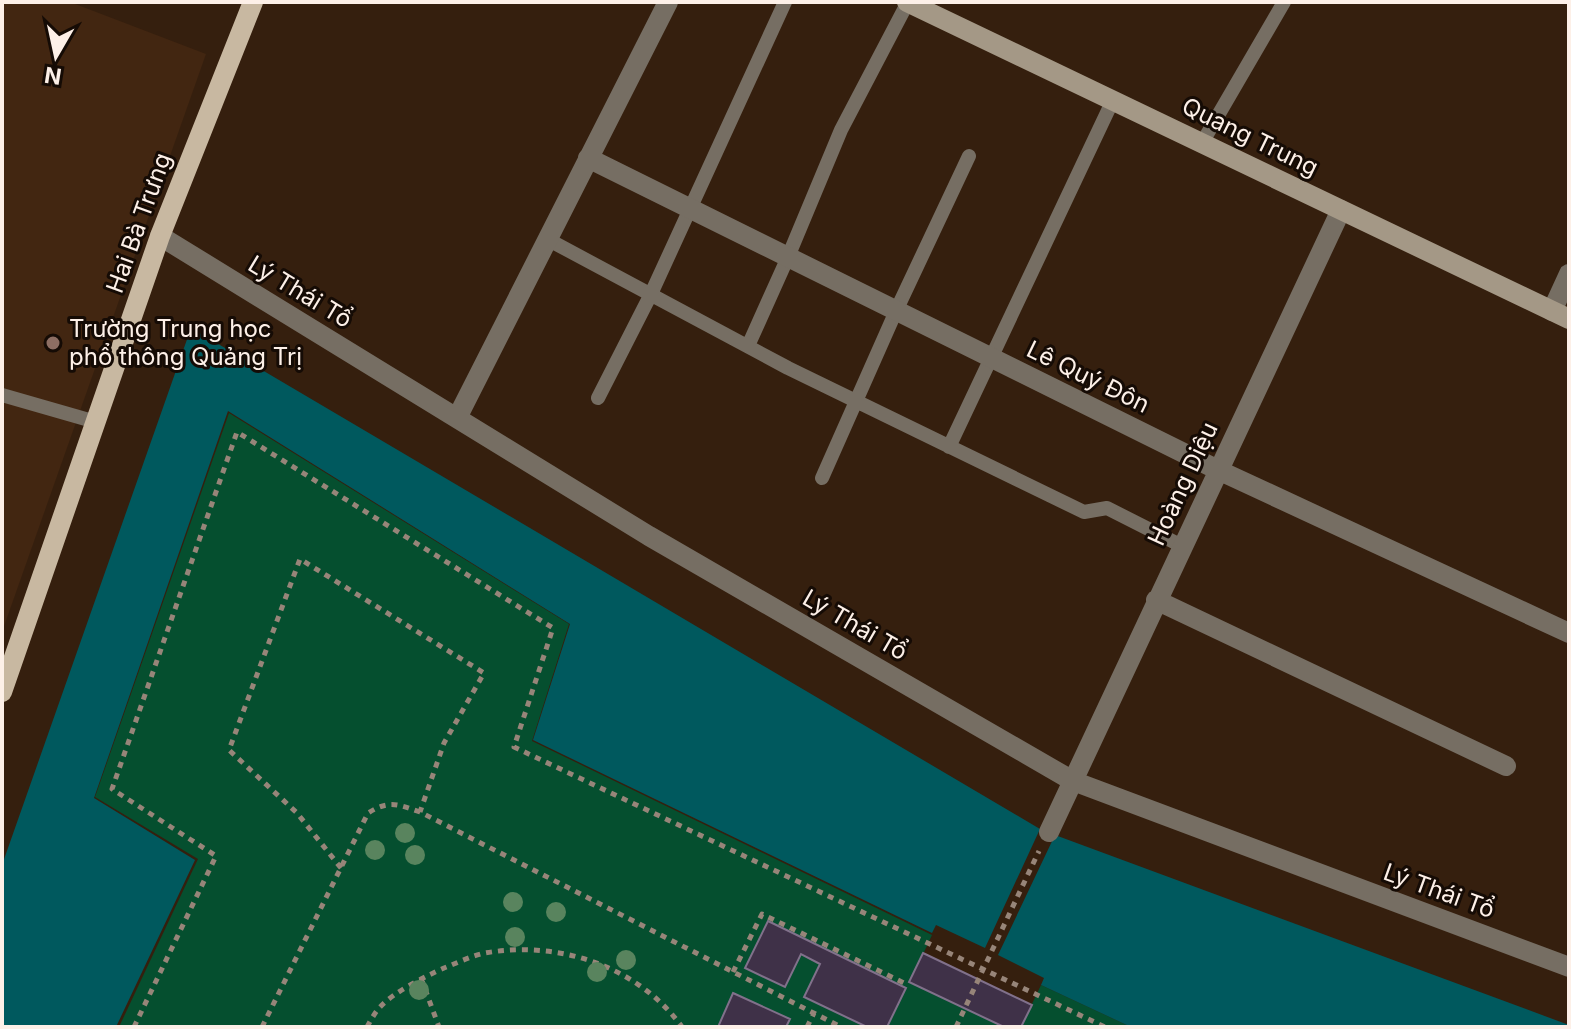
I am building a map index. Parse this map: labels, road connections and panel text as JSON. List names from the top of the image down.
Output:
{
  "streets": {
    "main road": ["Hai Bà Trưng"],
    "street": [
      "Quang Trung",
      "Lý Thái Tổ",
      "Lê Quý Đôn",
      "Hoàng Diệu"
    ]
  },
  "crossings": [
    ["Quang Trung", "Hoàng Diệu"],
    ["Hai Bà Trưng", "Lý Thái Tổ"],
    ["Lý Thái Tổ", "Hoàng Diệu"],
    ["Lê Quý Đôn", "Hoàng Diệu"]
  ],
  "places": ["Trường Trung học phổ thông Quảng Trị"],
  "north": "bottom"
}
